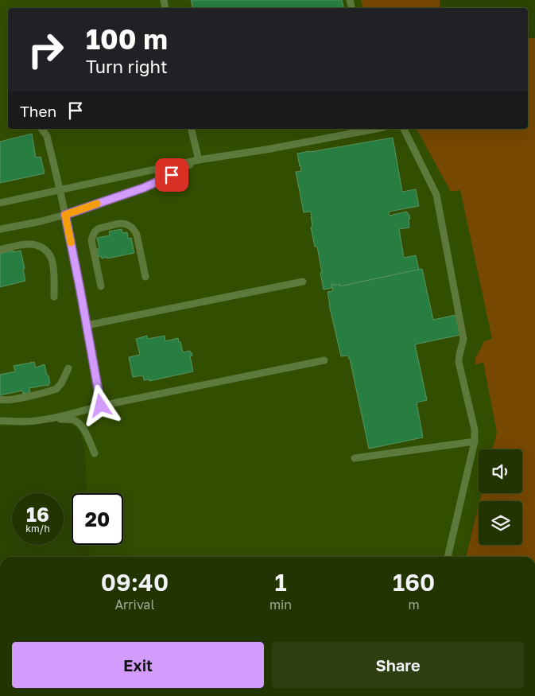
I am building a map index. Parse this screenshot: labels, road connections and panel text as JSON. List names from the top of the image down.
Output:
{
  "page": {
    "turn": ["100 m", "Turn right"],
    "then": "Then",
    "speed": "16 km/h",
    "limit": "20",
    "eta": [
      "09:40",
      "Arrival",
      "1",
      "min",
      "160",
      "m"
    ],
    "buttons": ["Exit", "Share"]
  }
}
